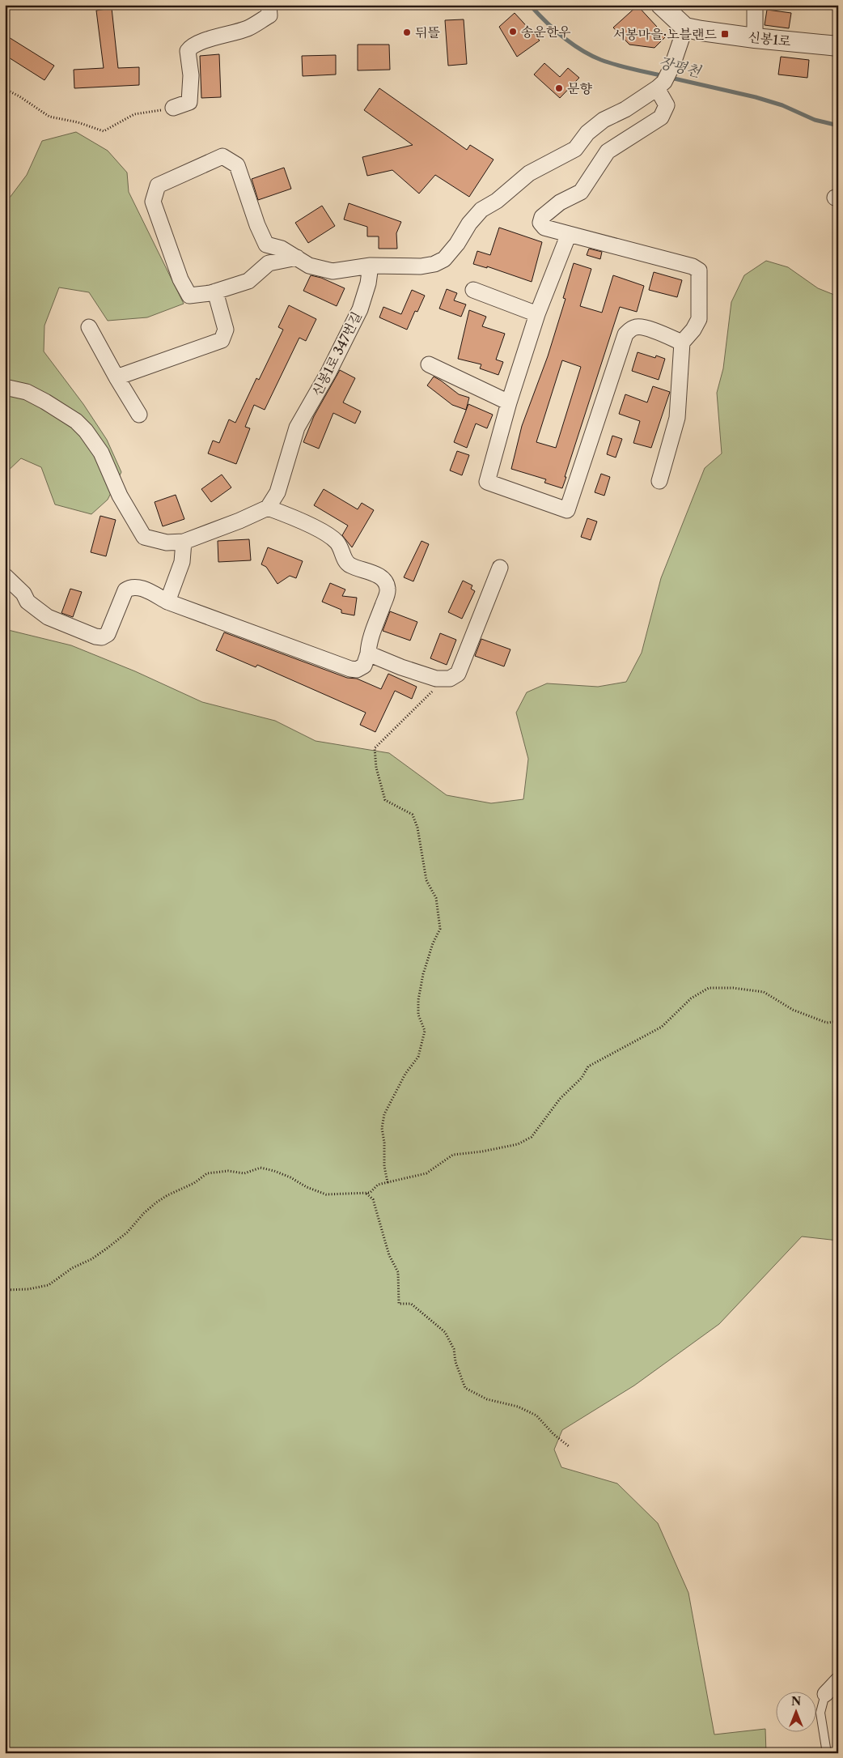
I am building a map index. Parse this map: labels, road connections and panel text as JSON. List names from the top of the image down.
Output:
{
  "streets": {
    "street": ["신봉1로", "신봉1로 347번길"]
  },
  "water": ["장평천"],
  "places": {
    "other": ["송운한우", "뒤뜰", "문향"],
    "transit": ["서봉마을·노블랜드"]
  },
  "north": "top"
}
